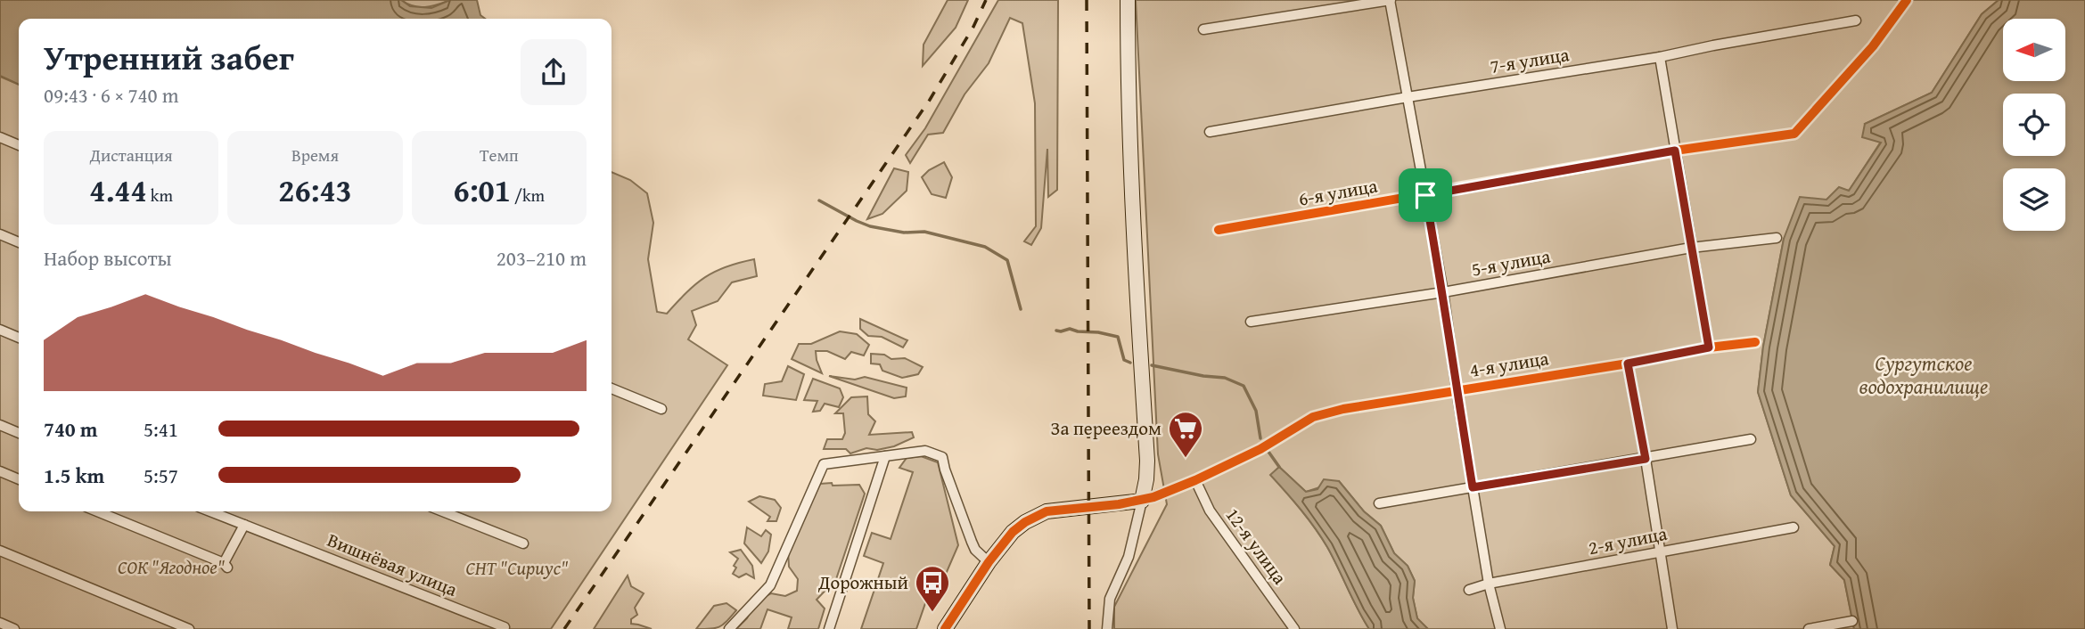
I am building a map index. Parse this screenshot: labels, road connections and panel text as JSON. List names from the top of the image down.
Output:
{
  "streets": {
    "street": [
      "7-я улица",
      "6-я улица",
      "5-я улица",
      "4-я улица",
      "2-я улица",
      "12-я улица",
      "Вишнёвая улица"
    ]
  },
  "crossings": [
    ["4-я улица", "12-я улица"]
  ],
  "water": ["Сургутское водохранилище"],
  "parks": ["СОК \"Ягодное\"", "СНТ \"Сириус\""],
  "places": {
    "supermarket": ["За переездом"],
    "bus stop": ["Дорожный"]
  },
  "north": "left",
  "page": {
    "heading": ["Утренний забег", "09:43 · 6 × 740 m"],
    "stats": [
      ["Дистанция", "4.44 km"],
      ["Время", "26:43"],
      ["Темп", "6:01 /km"]
    ],
    "chart": ["Набор высоты", "203–210 m"],
    "list": [
      {
        "name": "740 m",
        "note": "5:41"
      },
      {
        "name": "1.5 km",
        "note": "5:57"
      }
    ]
  }
}
